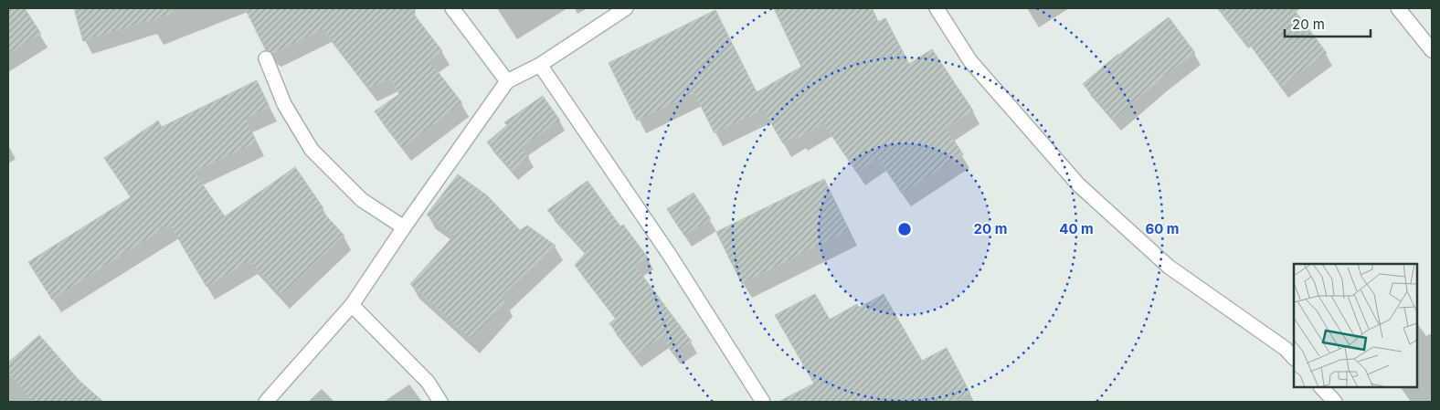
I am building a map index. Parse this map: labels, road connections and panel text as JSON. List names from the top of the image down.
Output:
{
  "scale_bar": "20 m",
  "rings": ["20 m", "40 m", "60 m"]
}
